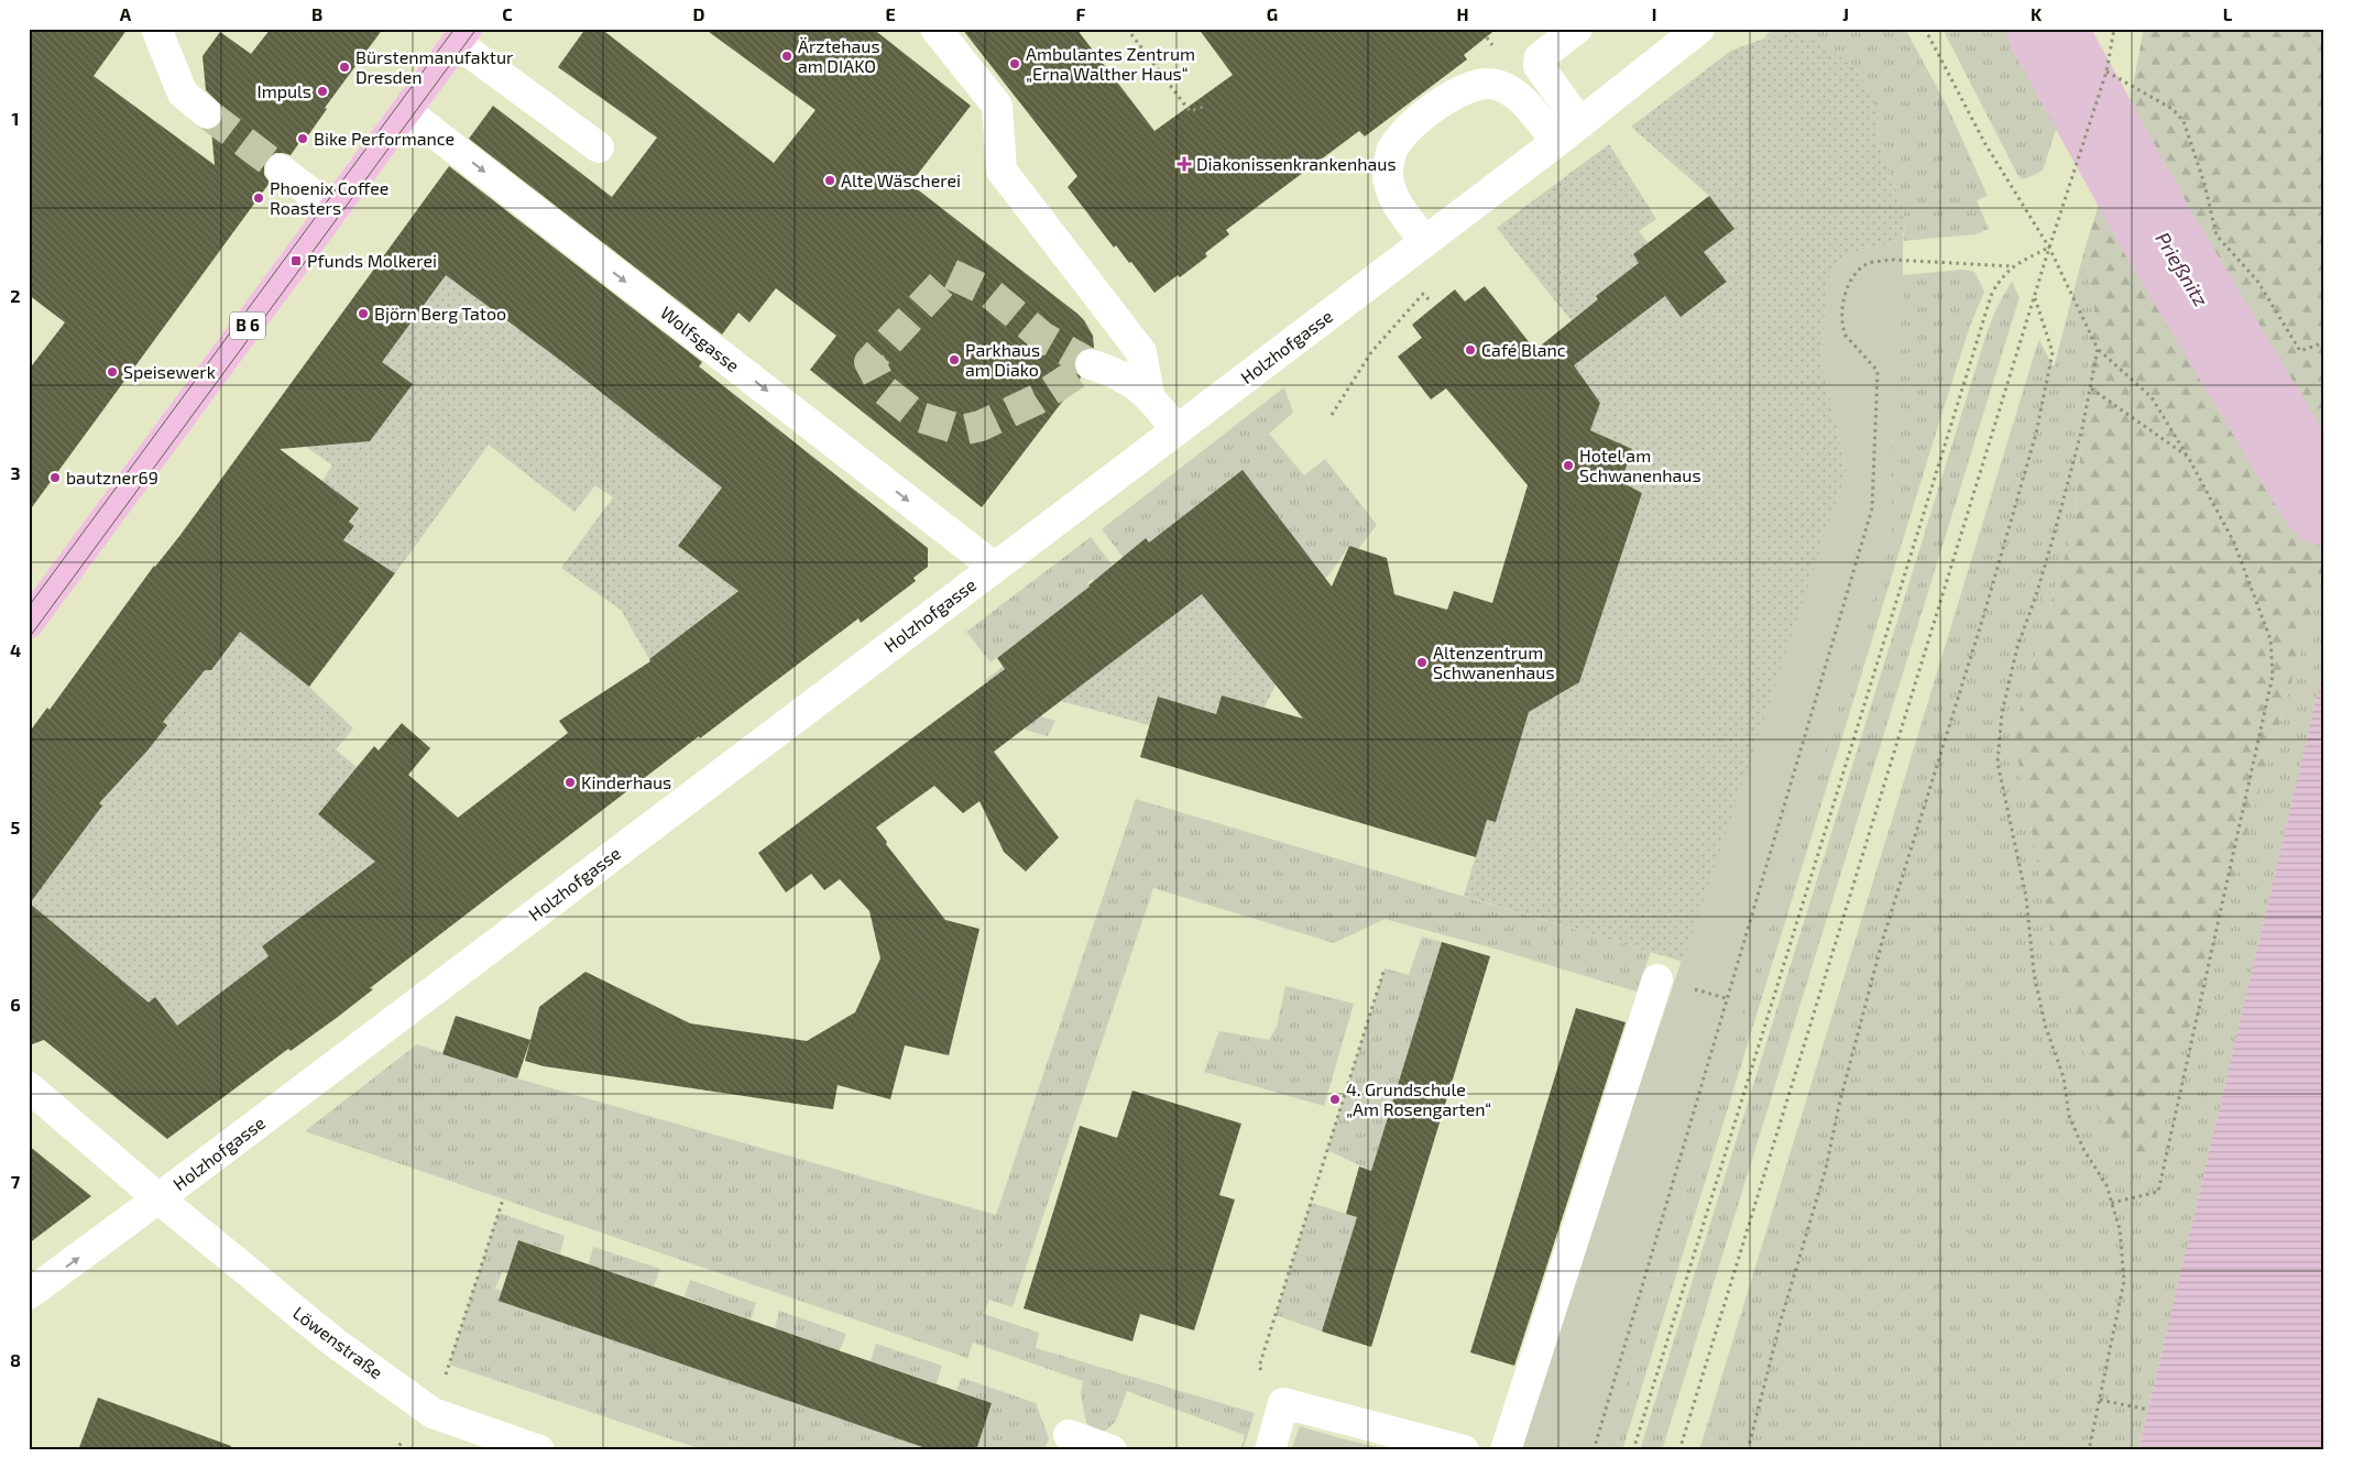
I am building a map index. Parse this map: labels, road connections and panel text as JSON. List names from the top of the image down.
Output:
{
  "streets": {
    "main road": ["B 6"],
    "street": ["Wolfsgasse", "Holzhofgasse", "Löwenstraße"]
  },
  "crossings": [
    ["B 6", "Wolfsgasse"],
    ["Wolfsgasse", "Holzhofgasse"],
    ["Holzhofgasse", "Löwenstraße"]
  ],
  "water": ["Prießnitz"],
  "places": {
    "other": [
      "Ärztehaus am DIAKO",
      "Ambulantes Zentrum „Erna Walther Haus“",
      "Bürstenmanufaktur Dresden",
      "Impuls",
      "Bike Performance",
      "Alte Wäscherei",
      "Phoenix Coffee Roasters",
      "Björn Berg Tatoo",
      "Café Blanc",
      "Parkhaus am Diako",
      "Speisewerk",
      "Hotel am Schwanenhaus",
      "bautzner69",
      "Altenzentrum Schwanenhaus",
      "Kinderhaus",
      "4. Grundschule „Am Rosengarten“"
    ],
    "health": ["Diakonissenkrankenhaus"],
    "transit": ["Pfunds Molkerei"]
  },
  "grid": {
    "columns": [
      "A",
      "B",
      "C",
      "D",
      "E",
      "F",
      "G",
      "H",
      "I",
      "J",
      "K",
      "L"
    ],
    "rows": [
      "1",
      "2",
      "3",
      "4",
      "5",
      "6",
      "7",
      "8"
    ]
  }
}
